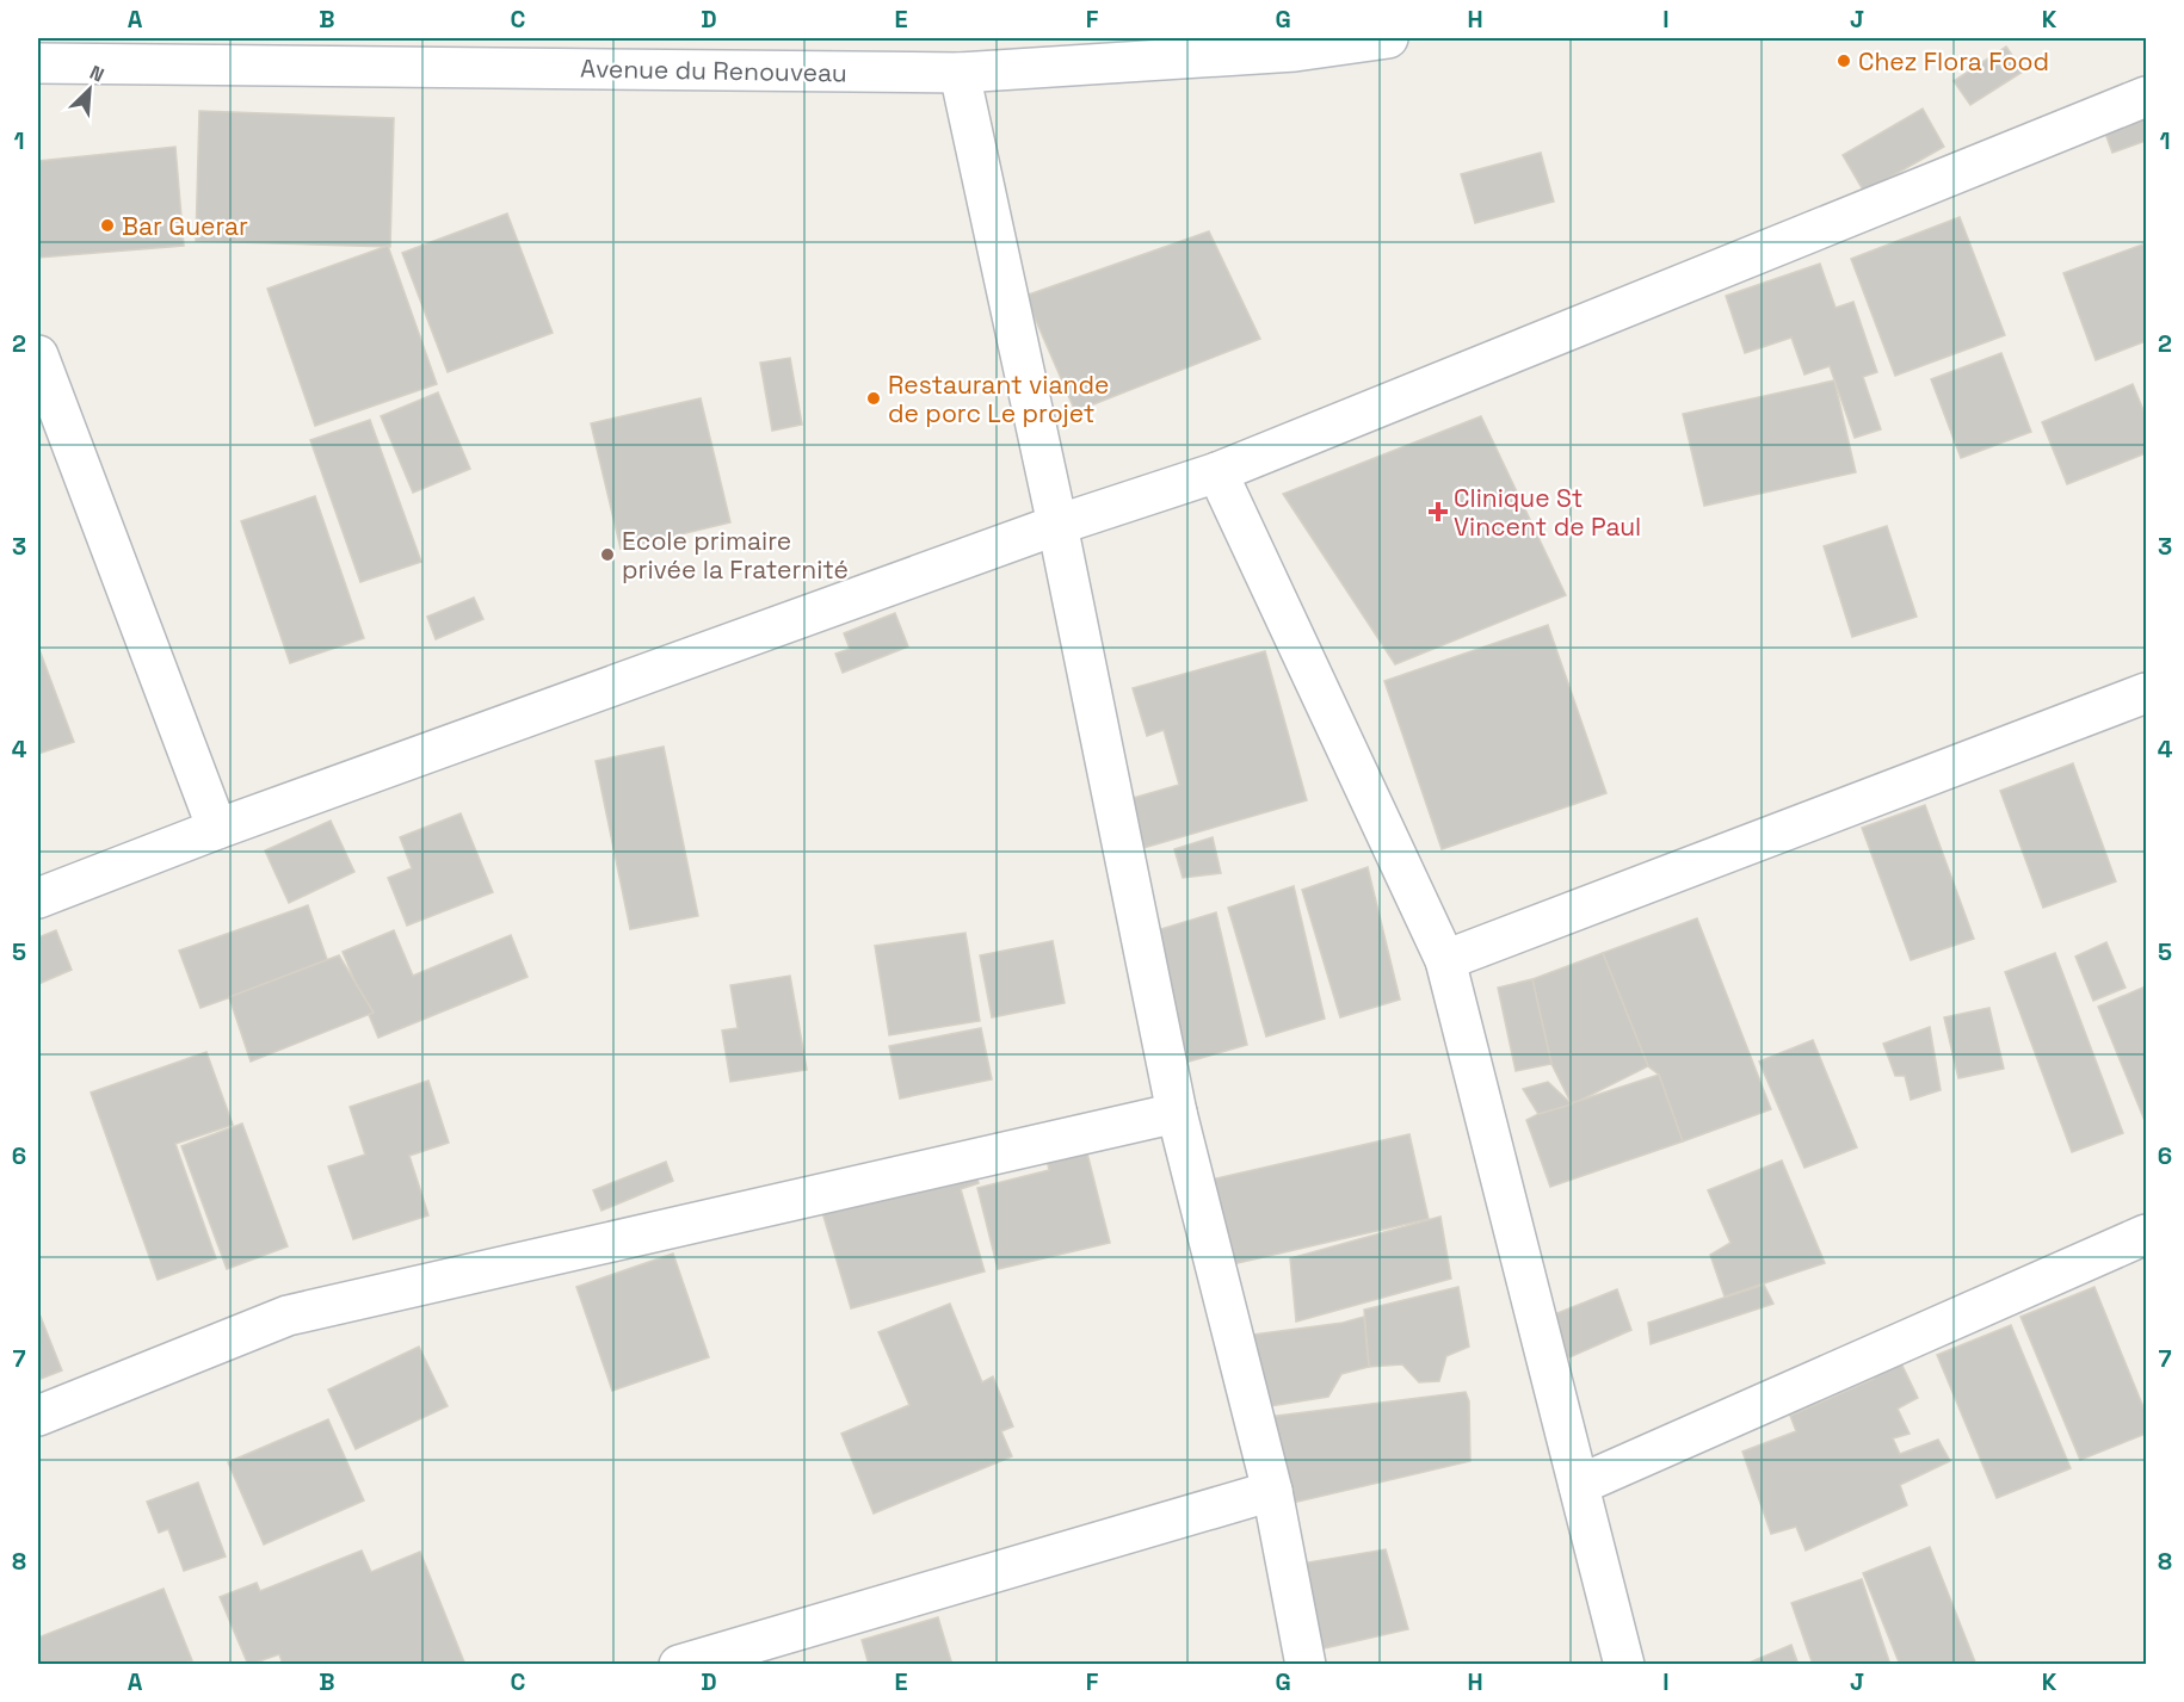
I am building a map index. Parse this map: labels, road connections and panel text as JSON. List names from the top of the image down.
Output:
{
  "streets": {
    "street": ["Avenue du Renouveau"]
  },
  "places": {
    "other": [
      "Chez Flora Food",
      "Bar Guerar",
      "Restaurant viande de porc Le projet",
      "Ecole primaire privée la Fraternité"
    ],
    "health": ["Clinique St Vincent de Paul"]
  },
  "north": "top right",
  "grid": {
    "columns": [
      "A",
      "B",
      "C",
      "D",
      "E",
      "F",
      "G",
      "H",
      "I",
      "J",
      "K"
    ],
    "rows": [
      "1",
      "2",
      "3",
      "4",
      "5",
      "6",
      "7",
      "8"
    ]
  }
}
